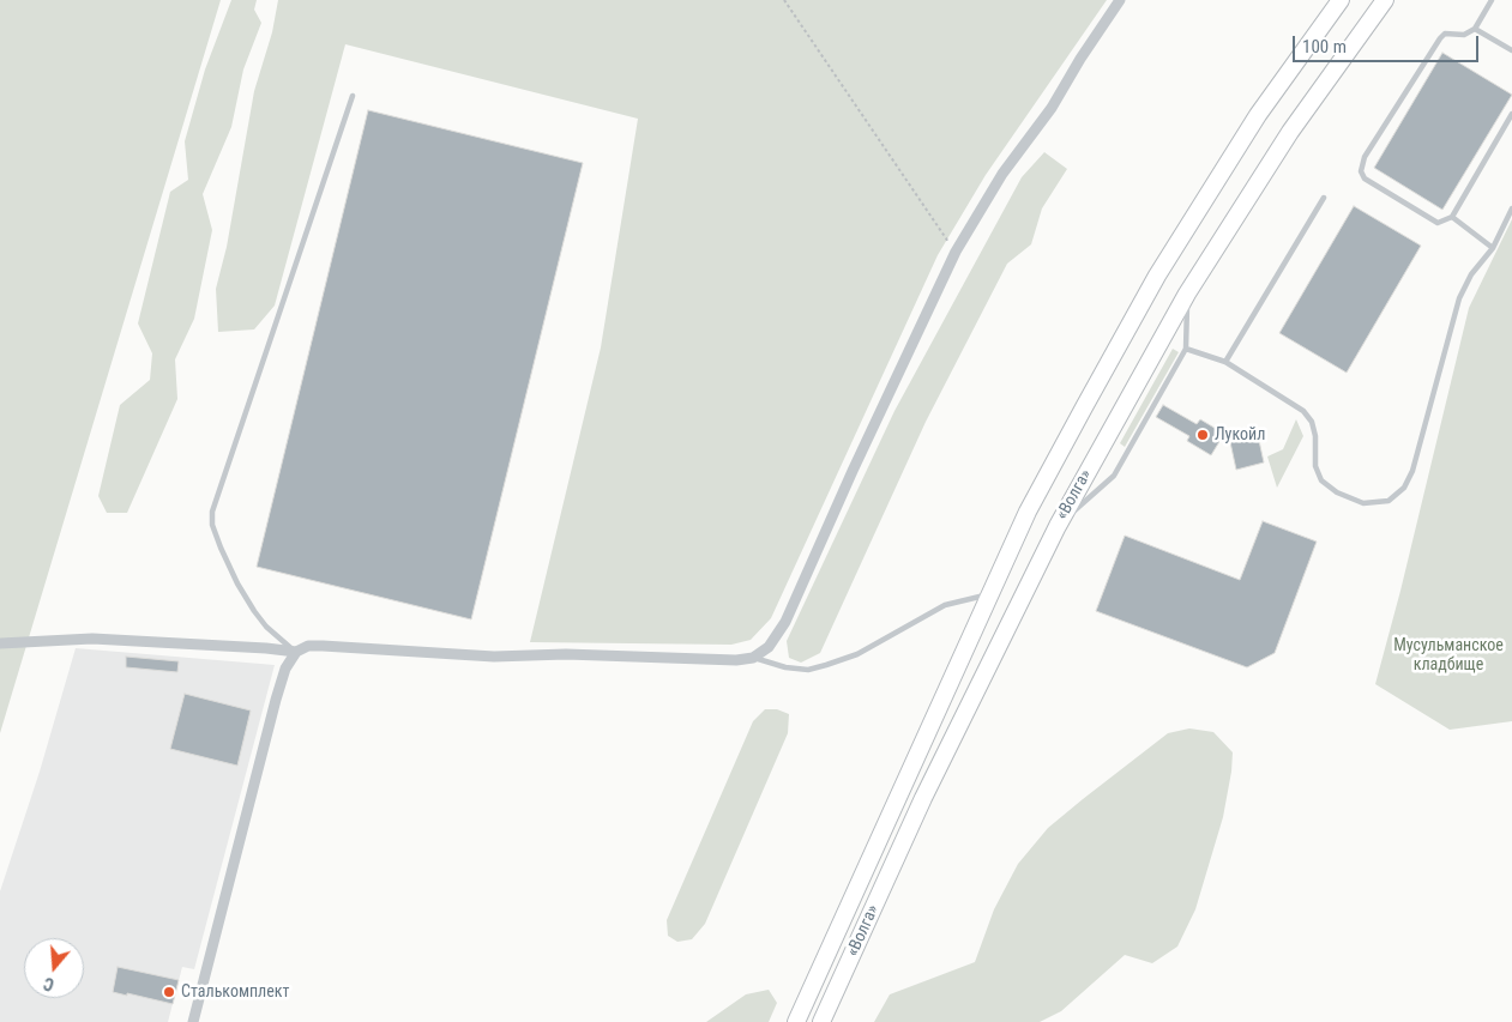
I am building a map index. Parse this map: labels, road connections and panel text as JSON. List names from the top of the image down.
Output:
{
  "streets": {
    "highway": ["«Волга»"]
  },
  "parks": ["Мусульманское кладбище"],
  "places": ["Лукойл", "Сталькомплект"],
  "scale_bar": "100 m",
  "north": "bottom"
}
